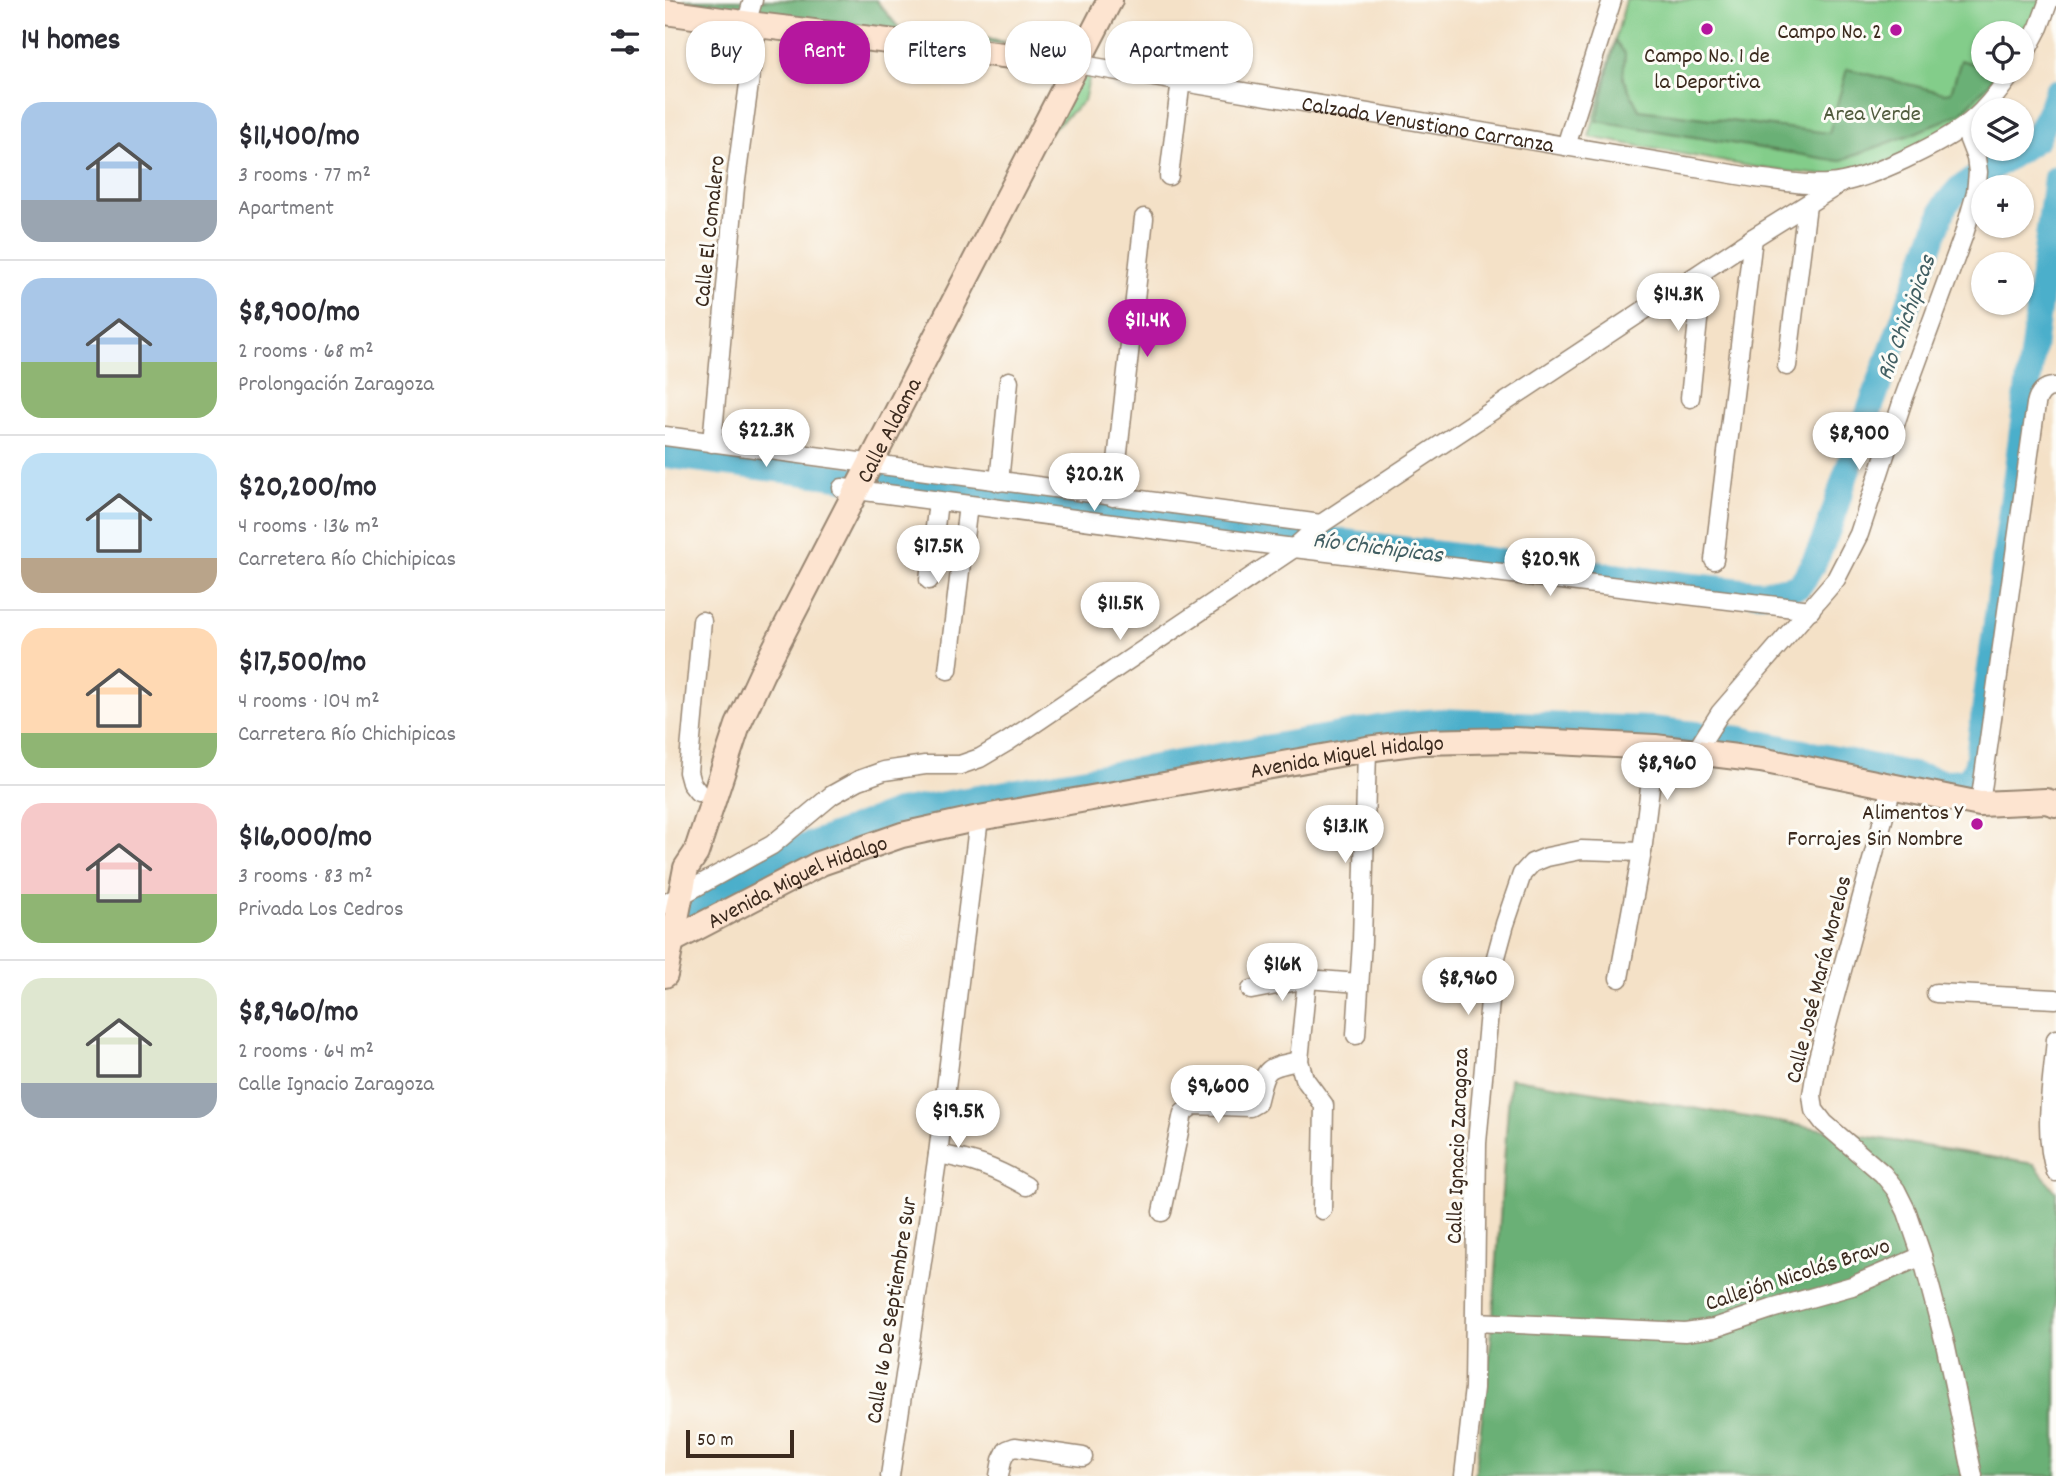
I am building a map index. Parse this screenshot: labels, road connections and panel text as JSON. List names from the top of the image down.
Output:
{
  "streets": {
    "street": [
      "Calzada Venustiano Carranza",
      "Calle El Comalero",
      "Calle Aldama",
      "Avenida Miguel Hidalgo",
      "Calle José María Morelos",
      "Calle Ignacio Zaragoza",
      "Callejón Nicolás Bravo",
      "Calle 16 De Septiembre Sur"
    ]
  },
  "crossings": [
    ["Calzada Venustiano Carranza", "Calle El Comalero"],
    ["Calle Aldama", "Avenida Miguel Hidalgo"],
    ["Avenida Miguel Hidalgo", "Calle José María Morelos"],
    ["Avenida Miguel Hidalgo", "Calle 16 De Septiembre Sur"],
    ["Calle José María Morelos", "Callejón Nicolás Bravo"],
    ["Calle Ignacio Zaragoza", "Callejón Nicolás Bravo"]
  ],
  "water": ["Río Chichipicas"],
  "parks": ["Area Verde"],
  "places": ["Campo No. 1 de la Deportiva", "Campo No. 2", "Alimentos Y Forrajes Sin Nombre"],
  "scale_bar": "50 m",
  "page": {
    "heading": "14 homes",
    "map_buttons": ["+", "−"],
    "chip": [
      "Buy",
      "Rent",
      "Filters",
      "New",
      "Apartment"
    ],
    "list": [
      {
        "name": "$11,400/mo",
        "note": "3 rooms · 77 m² · Apartment"
      },
      {
        "name": "$8,900/mo",
        "note": "2 rooms · 68 m² · Prolongación Zaragoza"
      },
      {
        "name": "$20,200/mo",
        "note": "4 rooms · 136 m² · Carretera Río Chichipicas"
      },
      {
        "name": "$17,500/mo",
        "note": "4 rooms · 104 m² · Carretera Río Chichipicas"
      },
      {
        "name": "$16,000/mo",
        "note": "3 rooms · 83 m² · Privada Los Cedros"
      },
      {
        "name": "$8,960/mo",
        "note": "2 rooms · 64 m² · Calle Ignacio Zaragoza"
      }
    ],
    "price": [
      "$14.3K",
      "$11.4K",
      "$22.3K",
      "$8,900",
      "$20.2K",
      "$17.5K",
      "$20.9K",
      "$11.5K",
      "$8,960",
      "$13.1K",
      "$16K",
      "$8,960",
      "$9,600",
      "$19.5K"
    ],
    "scale": "50 m"
  }
}
